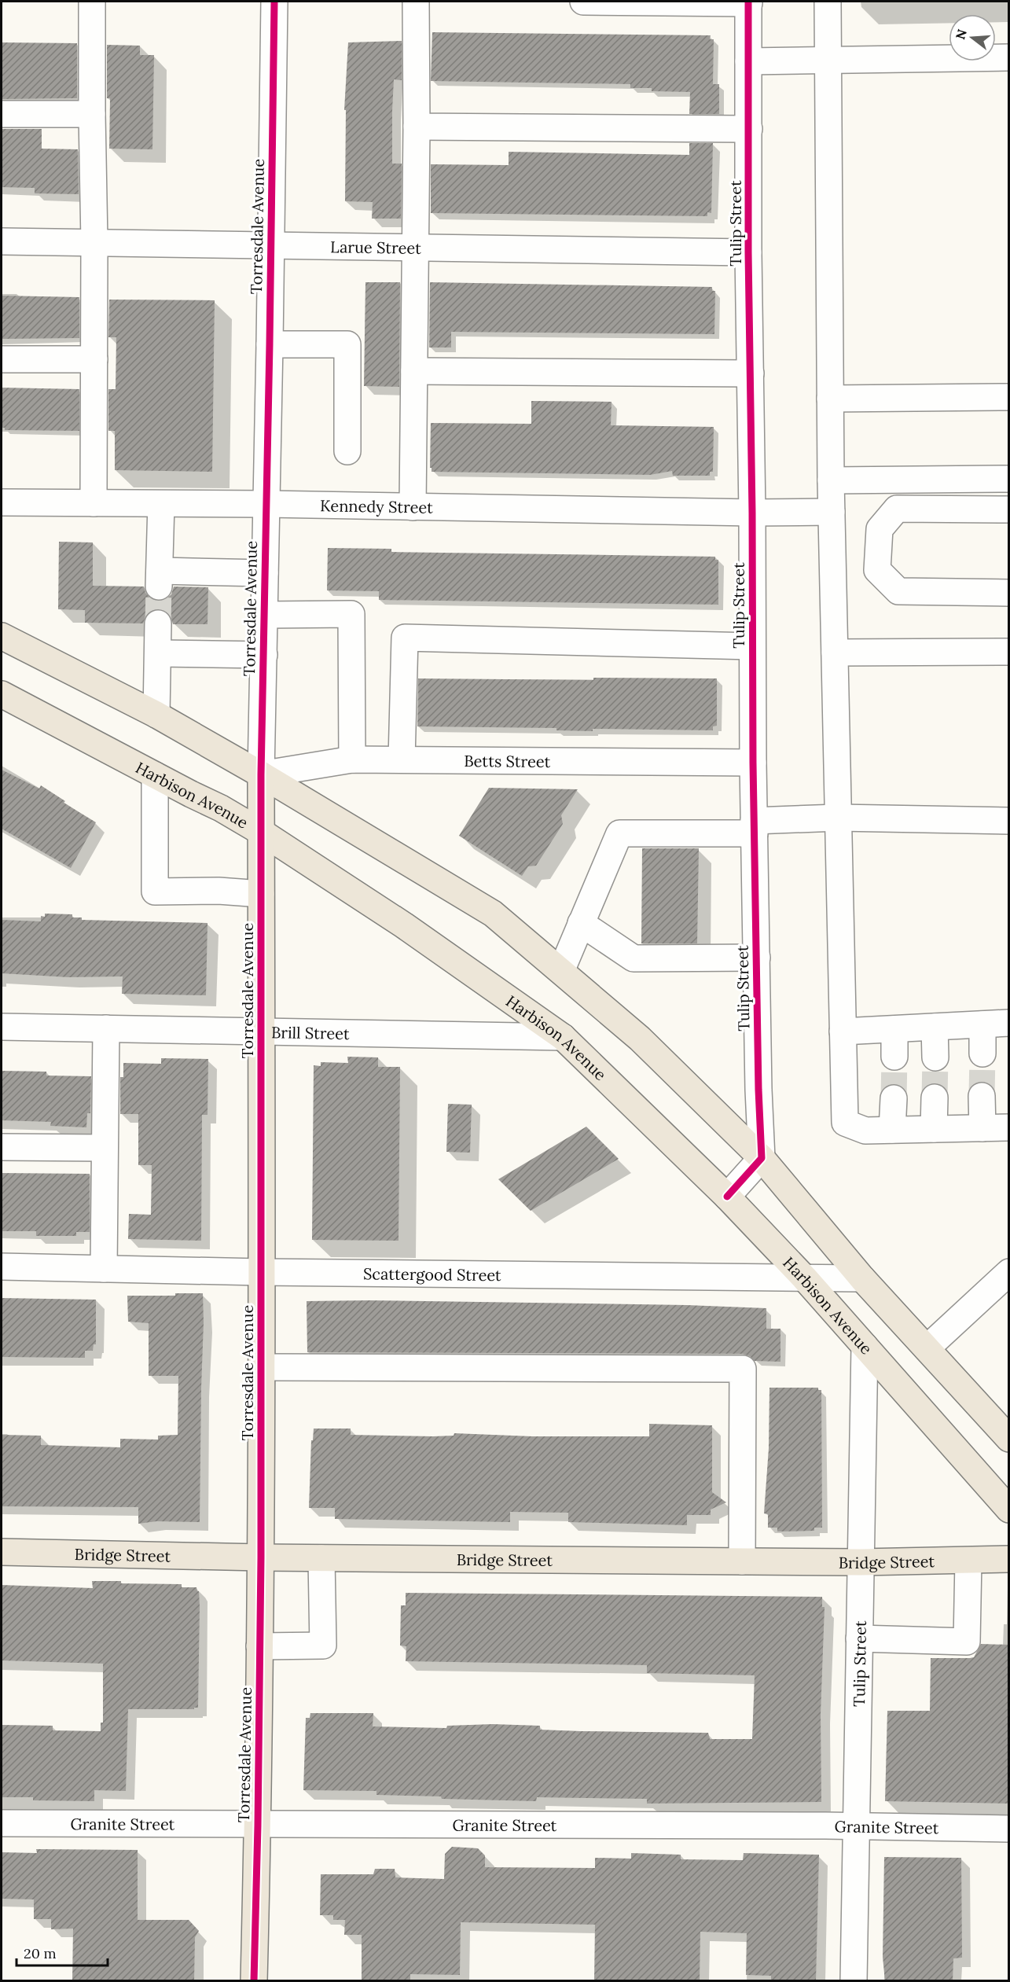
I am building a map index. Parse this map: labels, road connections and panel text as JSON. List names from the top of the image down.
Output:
{
  "streets": {
    "main road": ["Torresdale Avenue", "Harbison Avenue", "Bridge Street"],
    "street": [
      "Tulip Street",
      "Larue Street",
      "Kennedy Street",
      "Betts Street",
      "Brill Street",
      "Scattergood Street",
      "Granite Street"
    ]
  },
  "crossings": [
    ["Tulip Street", "Larue Street"],
    ["Tulip Street", "Kennedy Street"],
    ["Tulip Street", "Betts Street"],
    ["Tulip Street", "Harbison Avenue"],
    ["Tulip Street", "Bridge Street"],
    ["Tulip Street", "Granite Street"],
    ["Torresdale Avenue", "Larue Street"],
    ["Torresdale Avenue", "Kennedy Street"],
    ["Torresdale Avenue", "Betts Street"],
    ["Torresdale Avenue", "Harbison Avenue"],
    ["Torresdale Avenue", "Brill Street"],
    ["Torresdale Avenue", "Scattergood Street"],
    ["Torresdale Avenue", "Bridge Street"],
    ["Torresdale Avenue", "Granite Street"],
    ["Harbison Avenue", "Brill Street"],
    ["Harbison Avenue", "Scattergood Street"]
  ],
  "scale_bar": "20 m",
  "north": "left"
}
